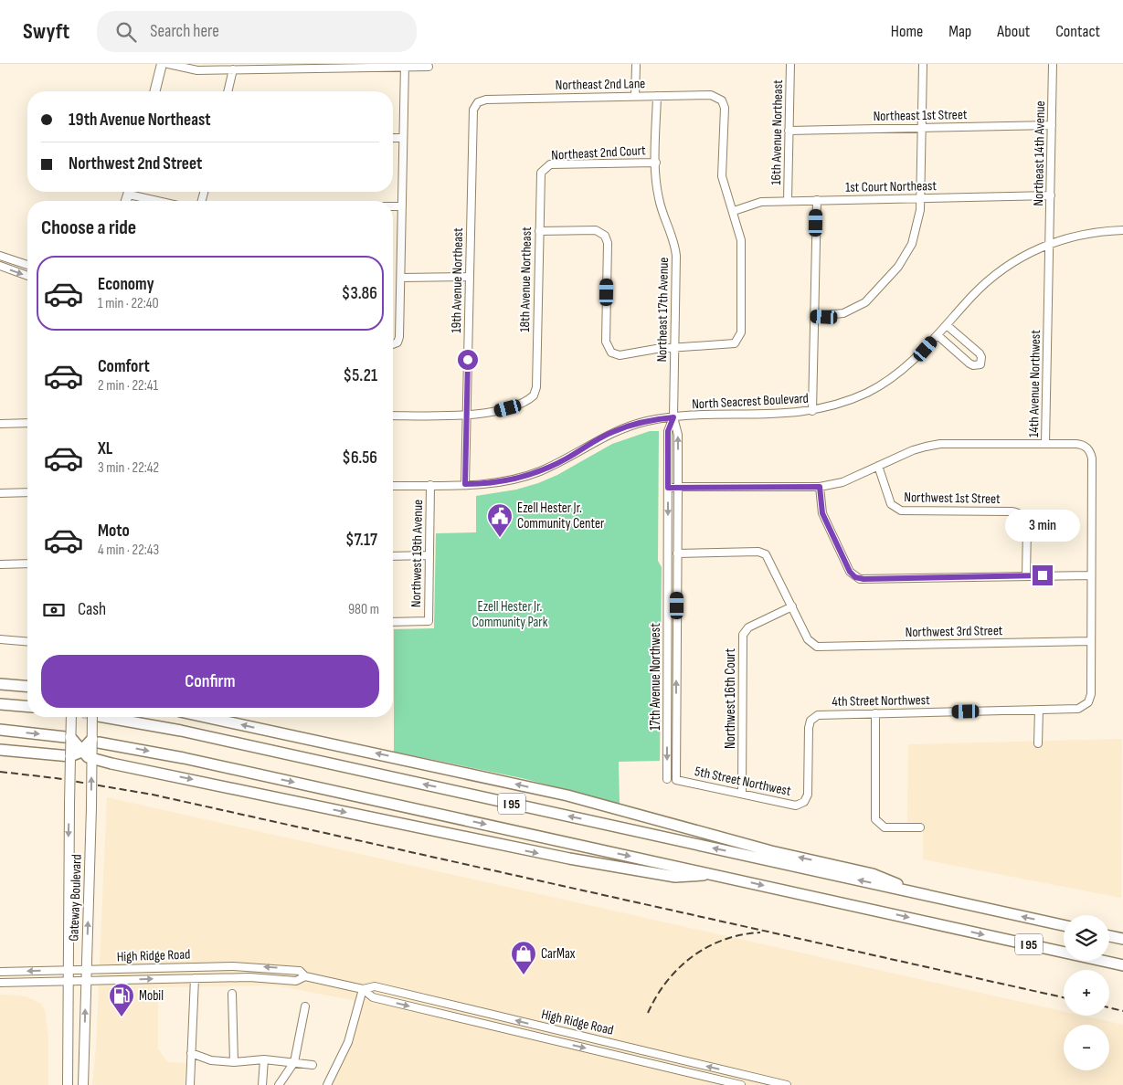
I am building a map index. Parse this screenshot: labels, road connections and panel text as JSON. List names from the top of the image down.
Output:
{
  "streets": {
    "highway": ["I 95"],
    "main road": ["Gateway Boulevard"],
    "street": [
      "Northeast 2nd Lane",
      "Northeast 1st Street",
      "16th Avenue Northeast",
      "Northeast 2nd Court",
      "Northeast 14th Avenue",
      "1st Court Northeast",
      "18th Avenue Northeast",
      "19th Avenue Northeast",
      "Northeast 17th Avenue",
      "14th Avenue Northwest",
      "North Seacrest Boulevard",
      "Northwest 1st Street",
      "Northwest 19th Avenue",
      "Northwest 3rd Street",
      "17th Avenue Northwest",
      "Northwest 16th Court",
      "4th Street Northwest",
      "5th Street Northwest",
      "High Ridge Road"
    ]
  },
  "crossings": [
    ["Northeast 2nd Lane", "1st Court Northeast"],
    ["Northeast 2nd Lane", "19th Avenue Northeast"],
    ["Northeast 2nd Lane", "Northeast 17th Avenue"],
    ["Northeast 1st Street", "16th Avenue Northeast"],
    ["Northeast 1st Street", "Northeast 14th Avenue"],
    ["16th Avenue Northeast", "1st Court Northeast"],
    ["Northeast 2nd Court", "18th Avenue Northeast"],
    ["Northeast 2nd Court", "Northeast 17th Avenue"],
    ["Northeast 14th Avenue", "1st Court Northeast"],
    ["Northeast 14th Avenue", "14th Avenue Northwest"],
    ["Northeast 14th Avenue", "North Seacrest Boulevard"],
    ["18th Avenue Northeast", "19th Avenue Northeast"],
    ["19th Avenue Northeast", "North Seacrest Boulevard"],
    ["Northeast 17th Avenue", "North Seacrest Boulevard"],
    ["Northeast 17th Avenue", "17th Avenue Northwest"],
    ["14th Avenue Northwest", "North Seacrest Boulevard"],
    ["14th Avenue Northwest", "Northwest 3rd Street"],
    ["14th Avenue Northwest", "4th Street Northwest"],
    ["North Seacrest Boulevard", "Northwest 19th Avenue"],
    ["North Seacrest Boulevard", "17th Avenue Northwest"],
    ["Northwest 3rd Street", "Northwest 16th Court"],
    ["17th Avenue Northwest", "5th Street Northwest"],
    ["Northwest 16th Court", "5th Street Northwest"],
    ["4th Street Northwest", "5th Street Northwest"],
    ["I 95", "Gateway Boulevard"],
    ["Gateway Boulevard", "High Ridge Road"]
  ],
  "parks": ["Ezell Hester Jr. Community Park"],
  "places": {
    "public building": ["Ezell Hester Jr. Community Center"],
    "shop": ["CarMax"],
    "fuel station": ["Mobil"]
  },
  "page": {
    "header": "Swyft",
    "search": "Search here",
    "nav": [
      "Home",
      "Map",
      "About",
      "Contact"
    ],
    "banner": ["19th Avenue Northeast", "Northwest 2nd Street"],
    "heading": "Choose a ride",
    "list": [
      {
        "name": "Economy",
        "note": "1 min · 22:40",
        "value": "$3.86"
      },
      {
        "name": "Comfort",
        "note": "2 min · 22:41",
        "value": "$5.21"
      },
      {
        "name": "XL",
        "note": "3 min · 22:42",
        "value": "$6.56"
      },
      {
        "name": "Moto",
        "note": "4 min · 22:43",
        "value": "$7.17"
      }
    ],
    "bubble": "3 min",
    "pay": ["Cash", "980 m"],
    "buttons": "Confirm",
    "map_buttons": ["+", "−"]
  }
}
